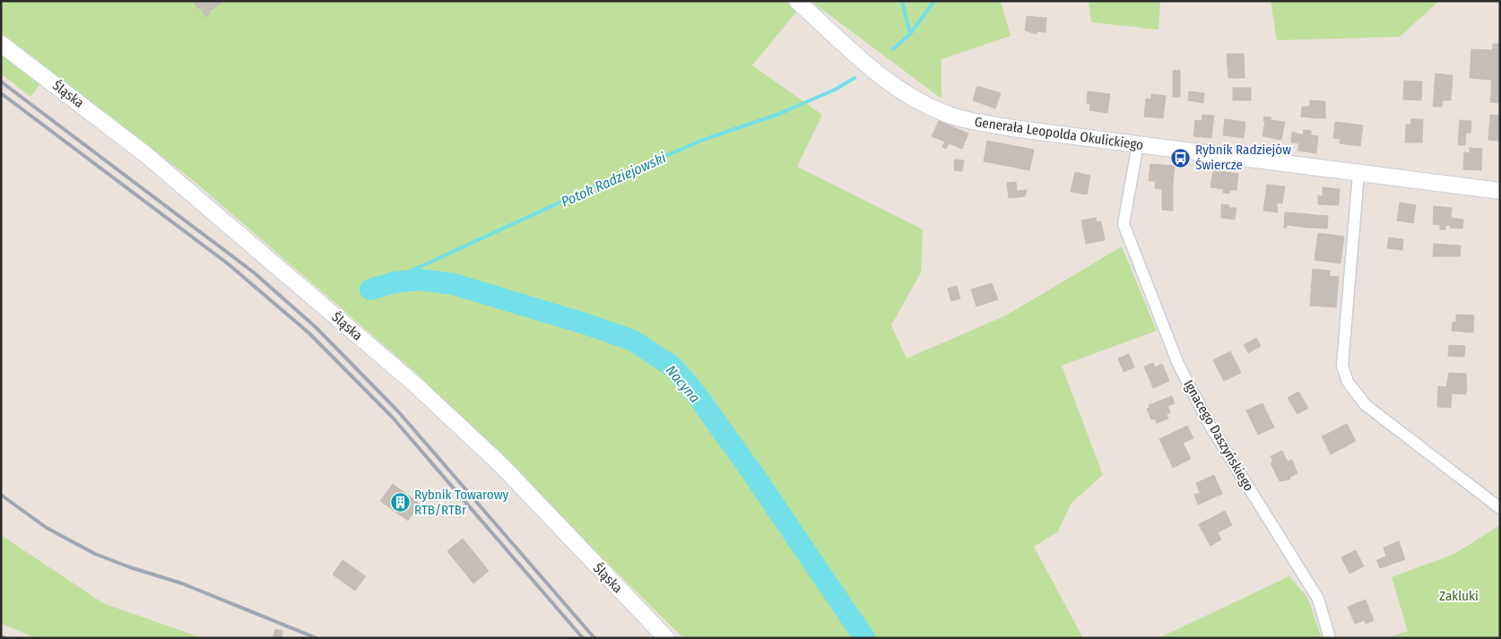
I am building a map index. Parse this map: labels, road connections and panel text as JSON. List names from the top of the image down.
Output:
{
  "streets": {
    "street": ["Śląska", "Generała Leopolda Okulickiego", "Ignacego Daszyńskiego"]
  },
  "crossings": [
    ["Generała Leopolda Okulickiego", "Ignacego Daszyńskiego"]
  ],
  "water": ["Potok Radziejowski", "Nacyna"],
  "parks": ["Zakluki"],
  "places": {
    "bus stop": ["Rybnik Radziejów Świercze"],
    "building": ["Rybnik Towarowy RTB/RTBr"]
  }
}
